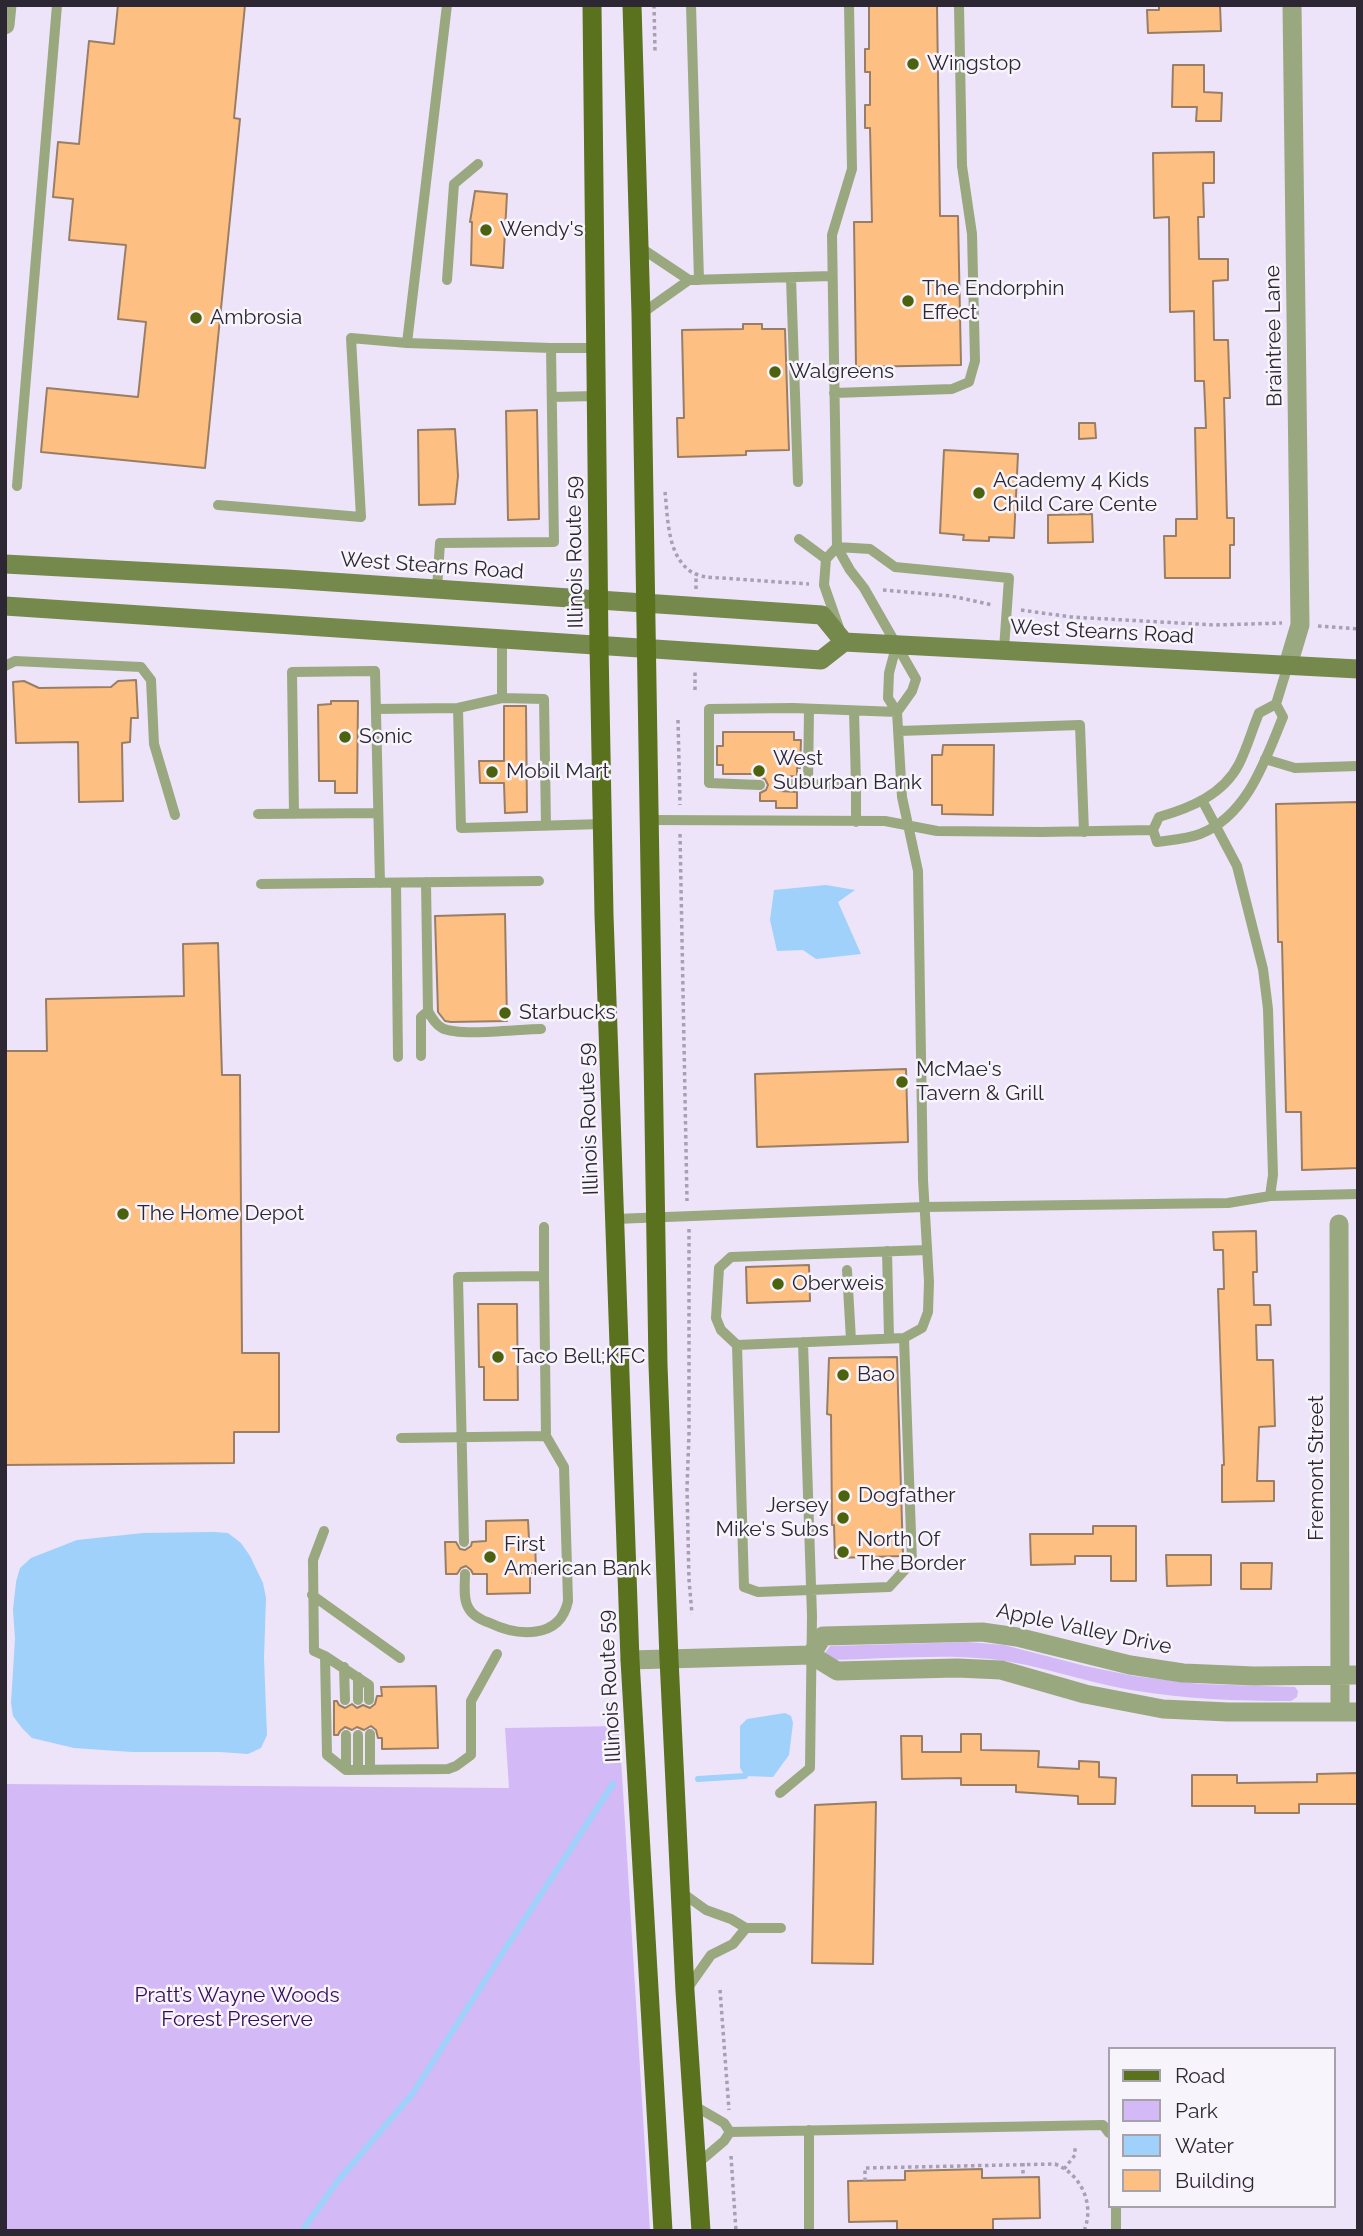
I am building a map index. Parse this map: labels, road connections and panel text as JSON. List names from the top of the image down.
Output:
{
  "streets": {
    "main road": ["Illinois Route 59", "West Stearns Road"],
    "street": ["Braintree Lane", "Fremont Street", "Apple Valley Drive"]
  },
  "crossings": [
    ["Braintree Lane", "West Stearns Road"],
    ["Illinois Route 59", "West Stearns Road"],
    ["Fremont Street", "Apple Valley Drive"]
  ],
  "parks": ["Pratt’s Wayne Woods Forest Preserve"],
  "places": [
    "Wingstop",
    "Wendy's",
    "The Endorphin Effect",
    "Ambrosia",
    "Walgreens",
    "Academy 4 Kids Child Care Cente",
    "Sonic",
    "West Suburban Bank",
    "Mobil Mart",
    "Starbucks",
    "McMae's Tavern & Grill",
    "The Home Depot",
    "Oberweis",
    "Taco Bell;KFC",
    "Bao",
    "Dogfather",
    "Jersey Mike's Subs",
    "North Of The Border",
    "First American Bank"
  ],
  "legend": [
    "Road",
    "Park",
    "Water",
    "Building"
  ]
}
